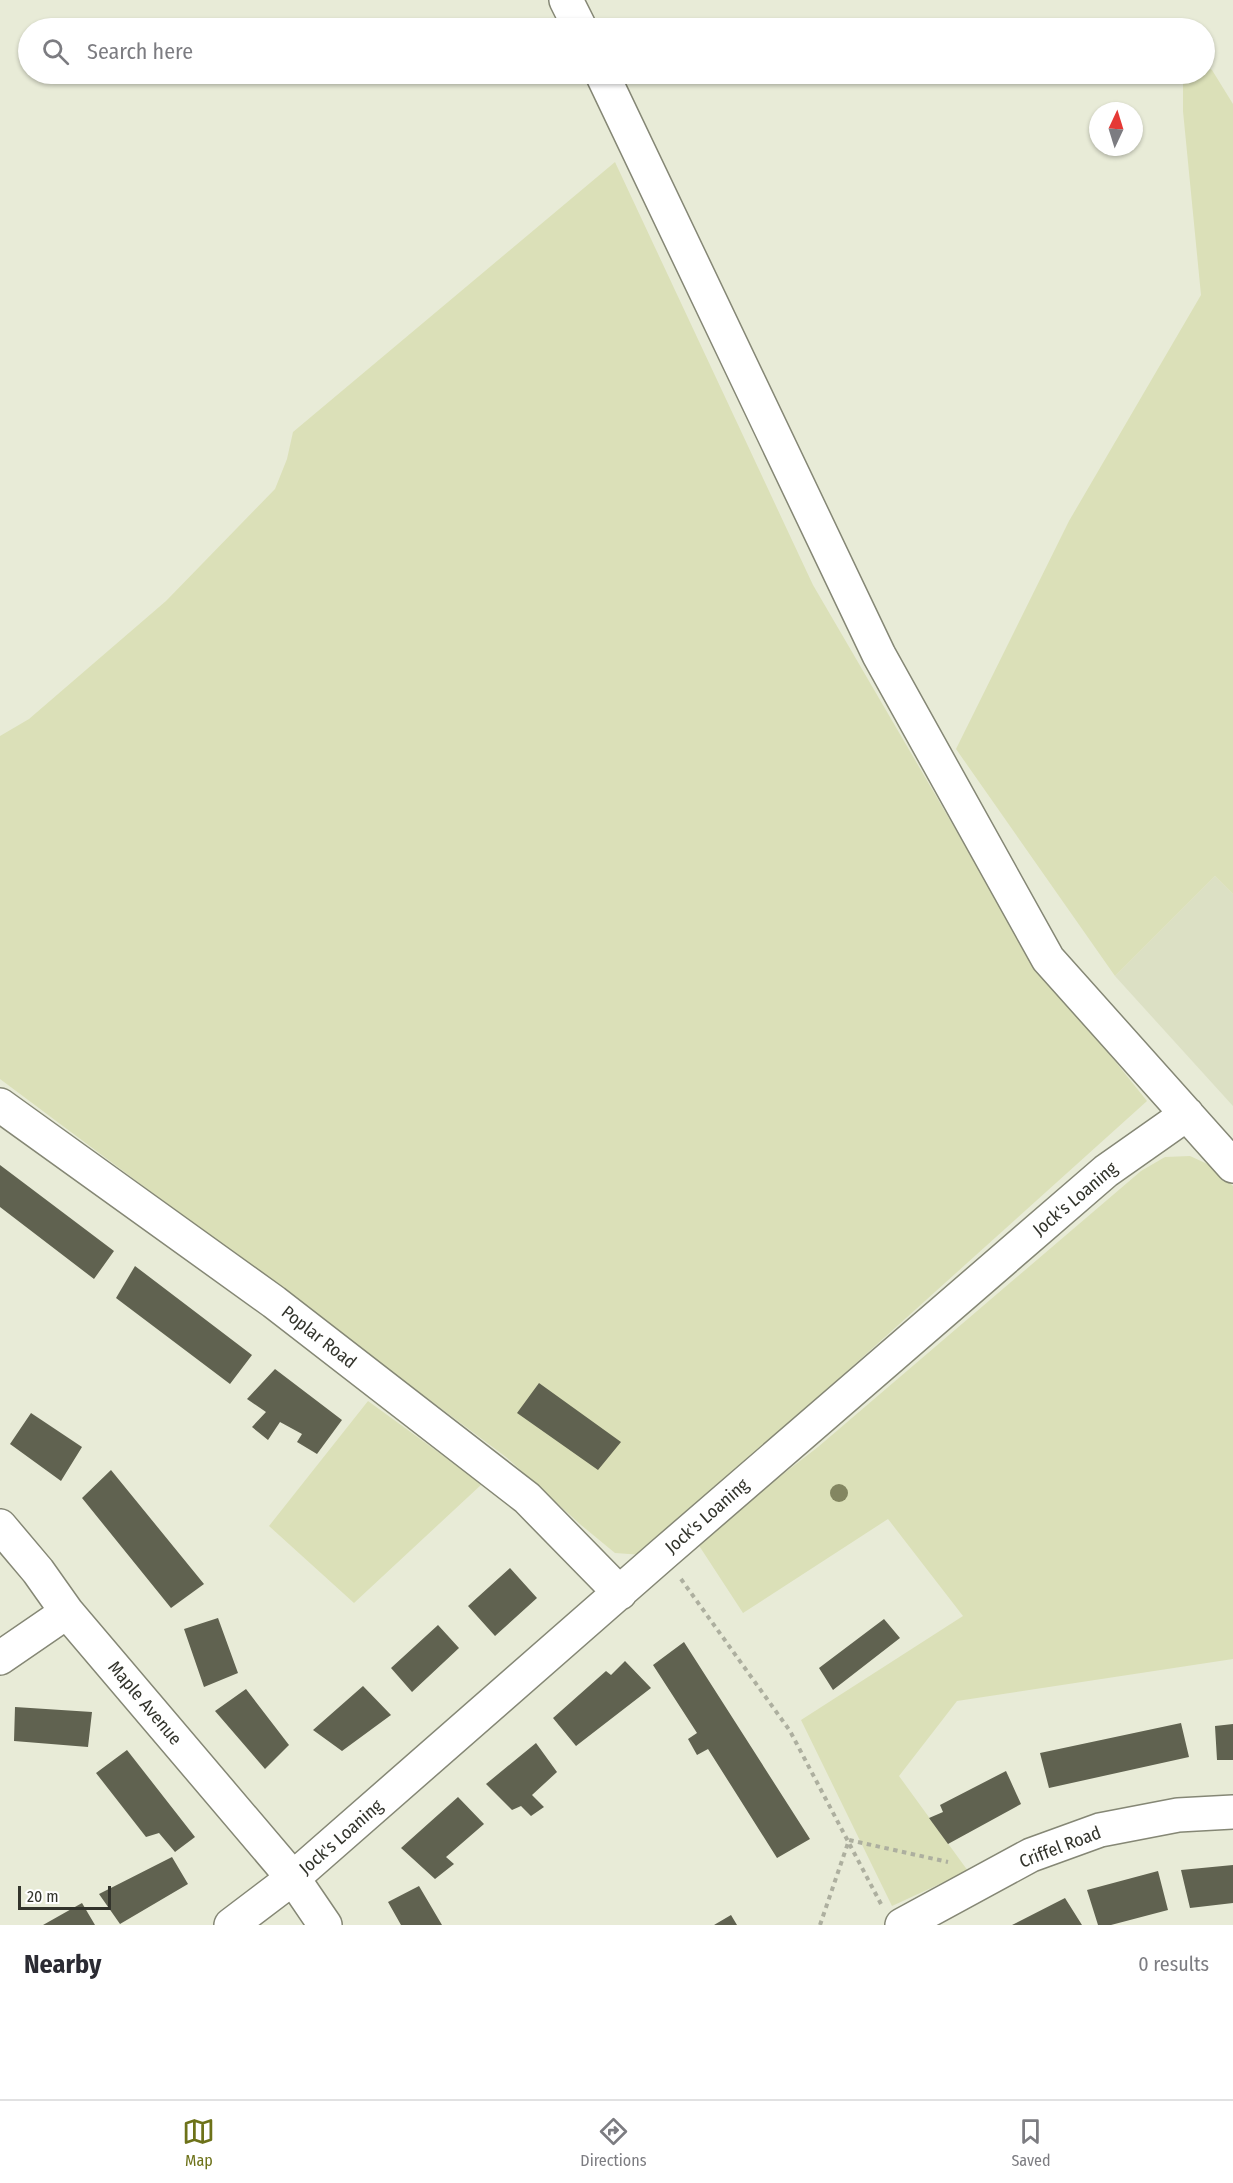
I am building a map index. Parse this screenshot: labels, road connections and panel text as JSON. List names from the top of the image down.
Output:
{
  "streets": {
    "street": [
      "Jock's Loaning",
      "Poplar Road",
      "Maple Avenue",
      "Criffel Road"
    ]
  },
  "crossings": [
    ["Jock's Loaning", "Poplar Road"],
    ["Jock's Loaning", "Maple Avenue"]
  ],
  "scale_bar": "20 m",
  "north": "top",
  "page": {
    "search": "Search here",
    "scale": "20 m",
    "heading": ["Nearby", "0 results"],
    "nav": ["Map", "Directions", "Saved"]
  }
}
